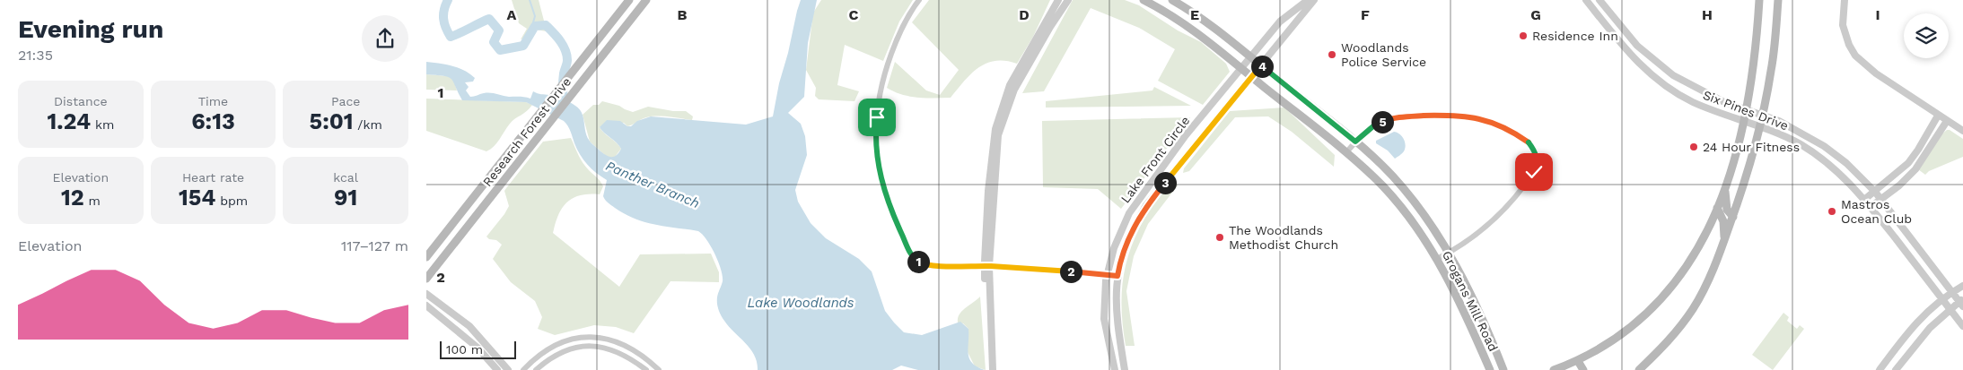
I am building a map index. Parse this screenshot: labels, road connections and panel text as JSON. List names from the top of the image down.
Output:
{
  "streets": {
    "main road": ["Research Forest Drive", "Grogans Mill Road"],
    "street": ["Six Pines Drive", "Lake Front Circle"]
  },
  "crossings": [
    ["Lake Front Circle", "Grogans Mill Road"]
  ],
  "water": ["Panther Branch", "Lake Woodlands"],
  "places": [
    "Residence Inn",
    "Woodlands Police Service",
    "24 Hour Fitness",
    "Mastros Ocean Club",
    "The Woodlands Methodist Church"
  ],
  "scale_bar": "100 m",
  "page": {
    "heading": ["Evening run", "21:35"],
    "pins": [
      "4",
      "5",
      "3",
      "1",
      "2"
    ],
    "stats": [
      ["Distance", "1.24 km"],
      ["Time", "6:13"],
      ["Pace", "5:01 /km"],
      ["Elevation", "12 m"],
      ["Heart rate", "154 bpm"],
      ["kcal", "91"]
    ],
    "chart": ["Elevation", "117–127 m"],
    "scale": "100 m"
  },
  "grid": {
    "columns": [
      "A",
      "B",
      "C",
      "D",
      "E",
      "F",
      "G",
      "H",
      "I"
    ],
    "rows": ["1", "2"]
  }
}
